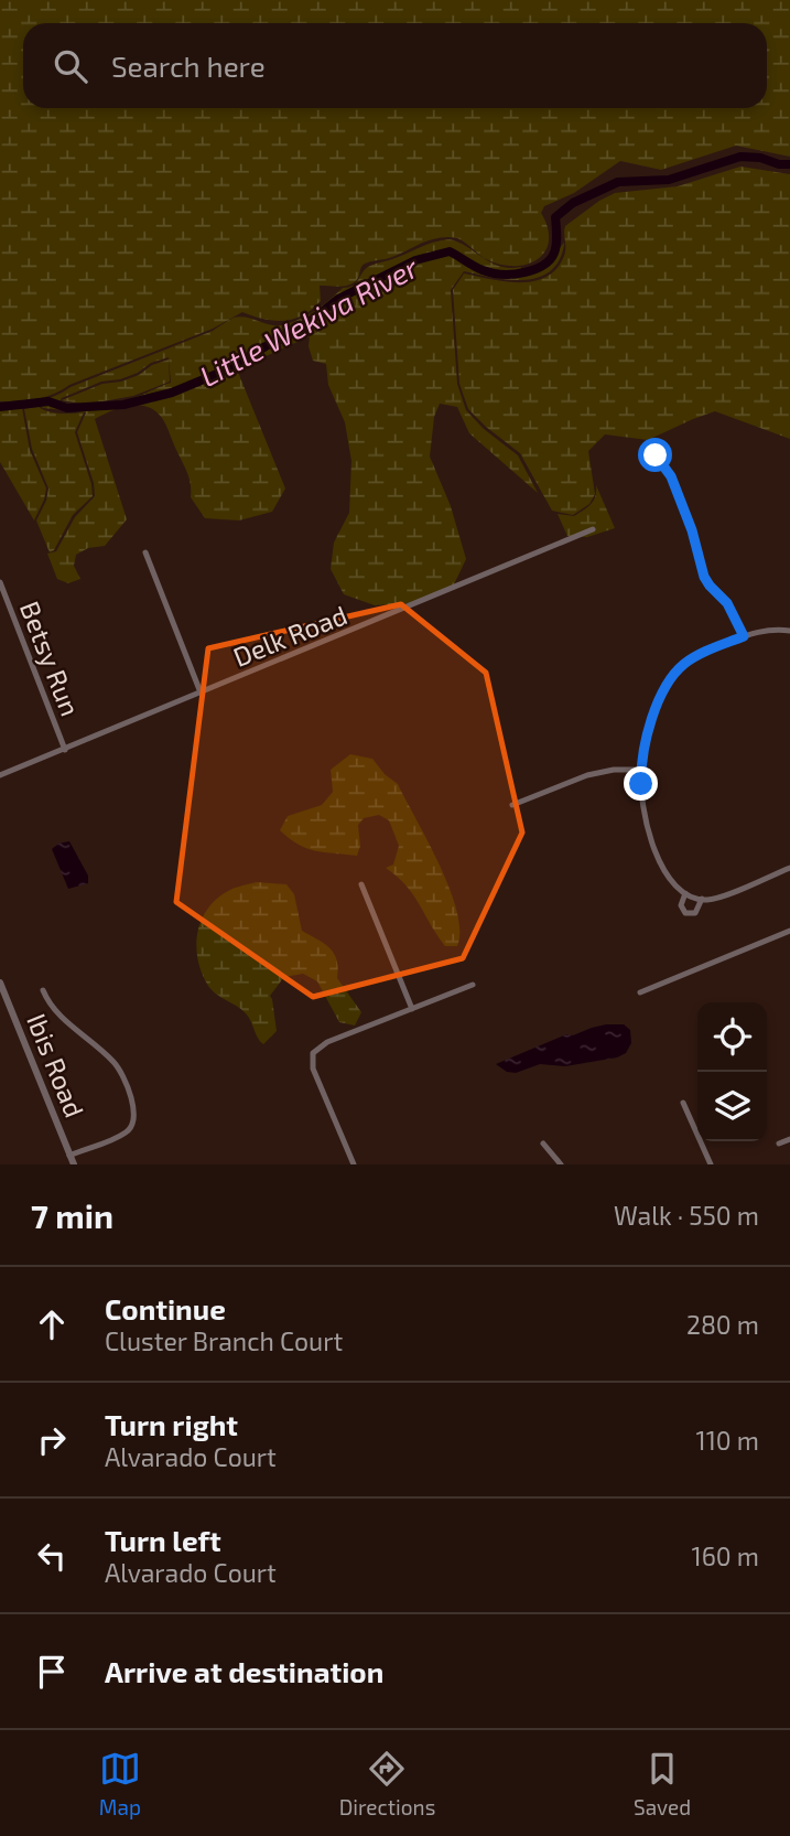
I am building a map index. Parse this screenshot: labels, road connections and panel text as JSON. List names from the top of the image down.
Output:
{
  "streets": {
    "street": ["Delk Road", "Betsy Run", "Ibis Road"]
  },
  "crossings": [
    ["Delk Road", "Betsy Run"]
  ],
  "water": ["Little Wekiva River"],
  "page": {
    "search": "Search here",
    "heading": ["7 min", "Walk · 550 m"],
    "list": [
      ["Continue", "Cluster Branch Court", "280 m"],
      ["Turn right", "Alvarado Court", "110 m"],
      ["Turn left", "Alvarado Court", "160 m"],
      "Arrive at destination"
    ],
    "nav": ["Map", "Directions", "Saved"]
  }
}
